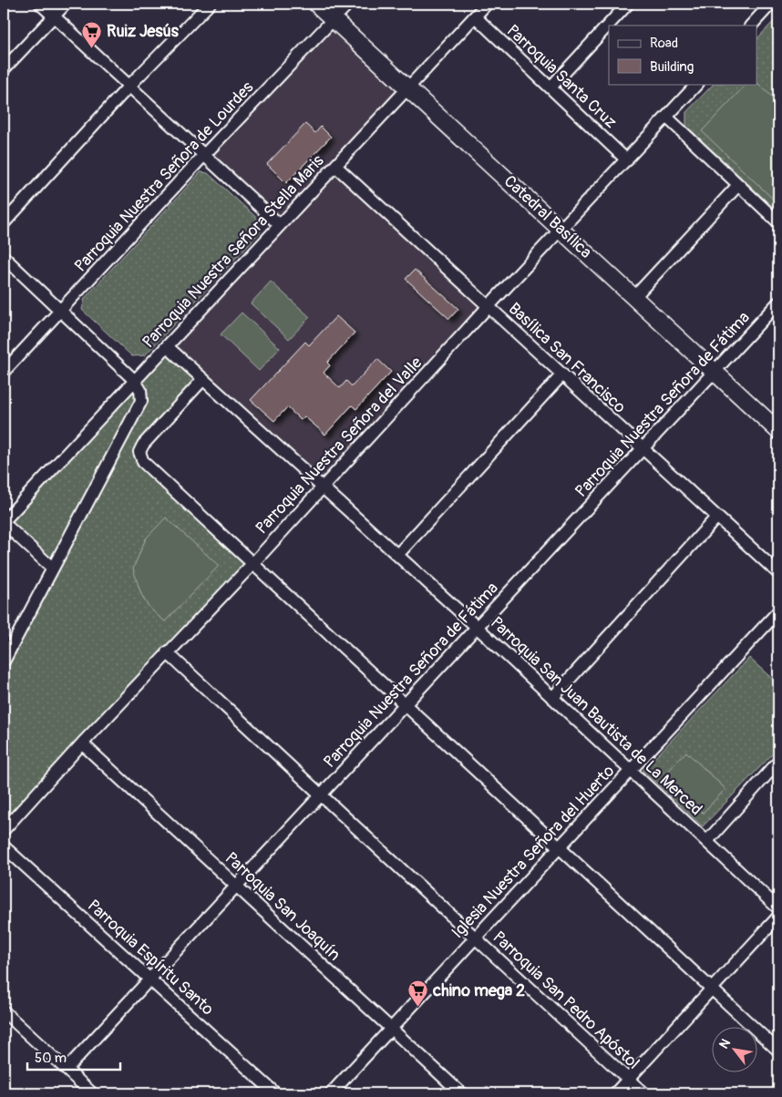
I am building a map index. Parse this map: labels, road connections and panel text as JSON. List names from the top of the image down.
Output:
{
  "streets": {
    "main road": ["Catedral Basílica"],
    "street": [
      "Parroquia Santa Cruz",
      "Parroquia Nuestra Señora de Lourdes",
      "Parroquia Nuestra Señora Stella Maris",
      "Basílica San Francisco",
      "Parroquia Nuestra Señora de Fátima",
      "Parroquia Nuestra Señora del Valle",
      "Parroquia San Juan Bautista de La Merced",
      "Iglesia Nuestra Señora del Huerto",
      "Parroquia San Joaquín",
      "Parroquia Espíritu Santo",
      "Parroquia San Pedro Apóstol"
    ]
  },
  "crossings": [
    ["Parroquia Santa Cruz", "Parroquia Nuestra Señora Stella Maris"],
    ["Parroquia Santa Cruz", "Parroquia Nuestra Señora del Valle"],
    ["Parroquia Nuestra Señora de Lourdes", "Catedral Basílica"],
    ["Catedral Basílica", "Parroquia Nuestra Señora Stella Maris"],
    ["Catedral Basílica", "Parroquia Nuestra Señora de Fátima"],
    ["Catedral Basílica", "Parroquia Nuestra Señora del Valle"],
    ["Parroquia Nuestra Señora Stella Maris", "Basílica San Francisco"],
    ["Parroquia Nuestra Señora Stella Maris", "Parroquia San Juan Bautista de La Merced"],
    ["Basílica San Francisco", "Parroquia Nuestra Señora de Fátima"],
    ["Basílica San Francisco", "Parroquia Nuestra Señora del Valle"],
    ["Parroquia Nuestra Señora de Fátima", "Parroquia San Juan Bautista de La Merced"],
    ["Parroquia Nuestra Señora de Fátima", "Parroquia San Joaquín"],
    ["Parroquia Nuestra Señora de Fátima", "Parroquia Espíritu Santo"],
    ["Parroquia Nuestra Señora de Fátima", "Parroquia San Pedro Apóstol"],
    ["Parroquia Nuestra Señora del Valle", "Parroquia San Juan Bautista de La Merced"],
    ["Parroquia Nuestra Señora del Valle", "Parroquia San Joaquín"],
    ["Parroquia Nuestra Señora del Valle", "Parroquia San Pedro Apóstol"],
    ["Parroquia San Juan Bautista de La Merced", "Iglesia Nuestra Señora del Huerto"],
    ["Iglesia Nuestra Señora del Huerto", "Parroquia San Joaquín"],
    ["Iglesia Nuestra Señora del Huerto", "Parroquia San Pedro Apóstol"]
  ],
  "places": {
    "supermarket": ["Ruiz Jesús", "chino mega 2"]
  },
  "legend": ["Road", "Building"],
  "scale_bar": "50 m",
  "north": "top left"
}
